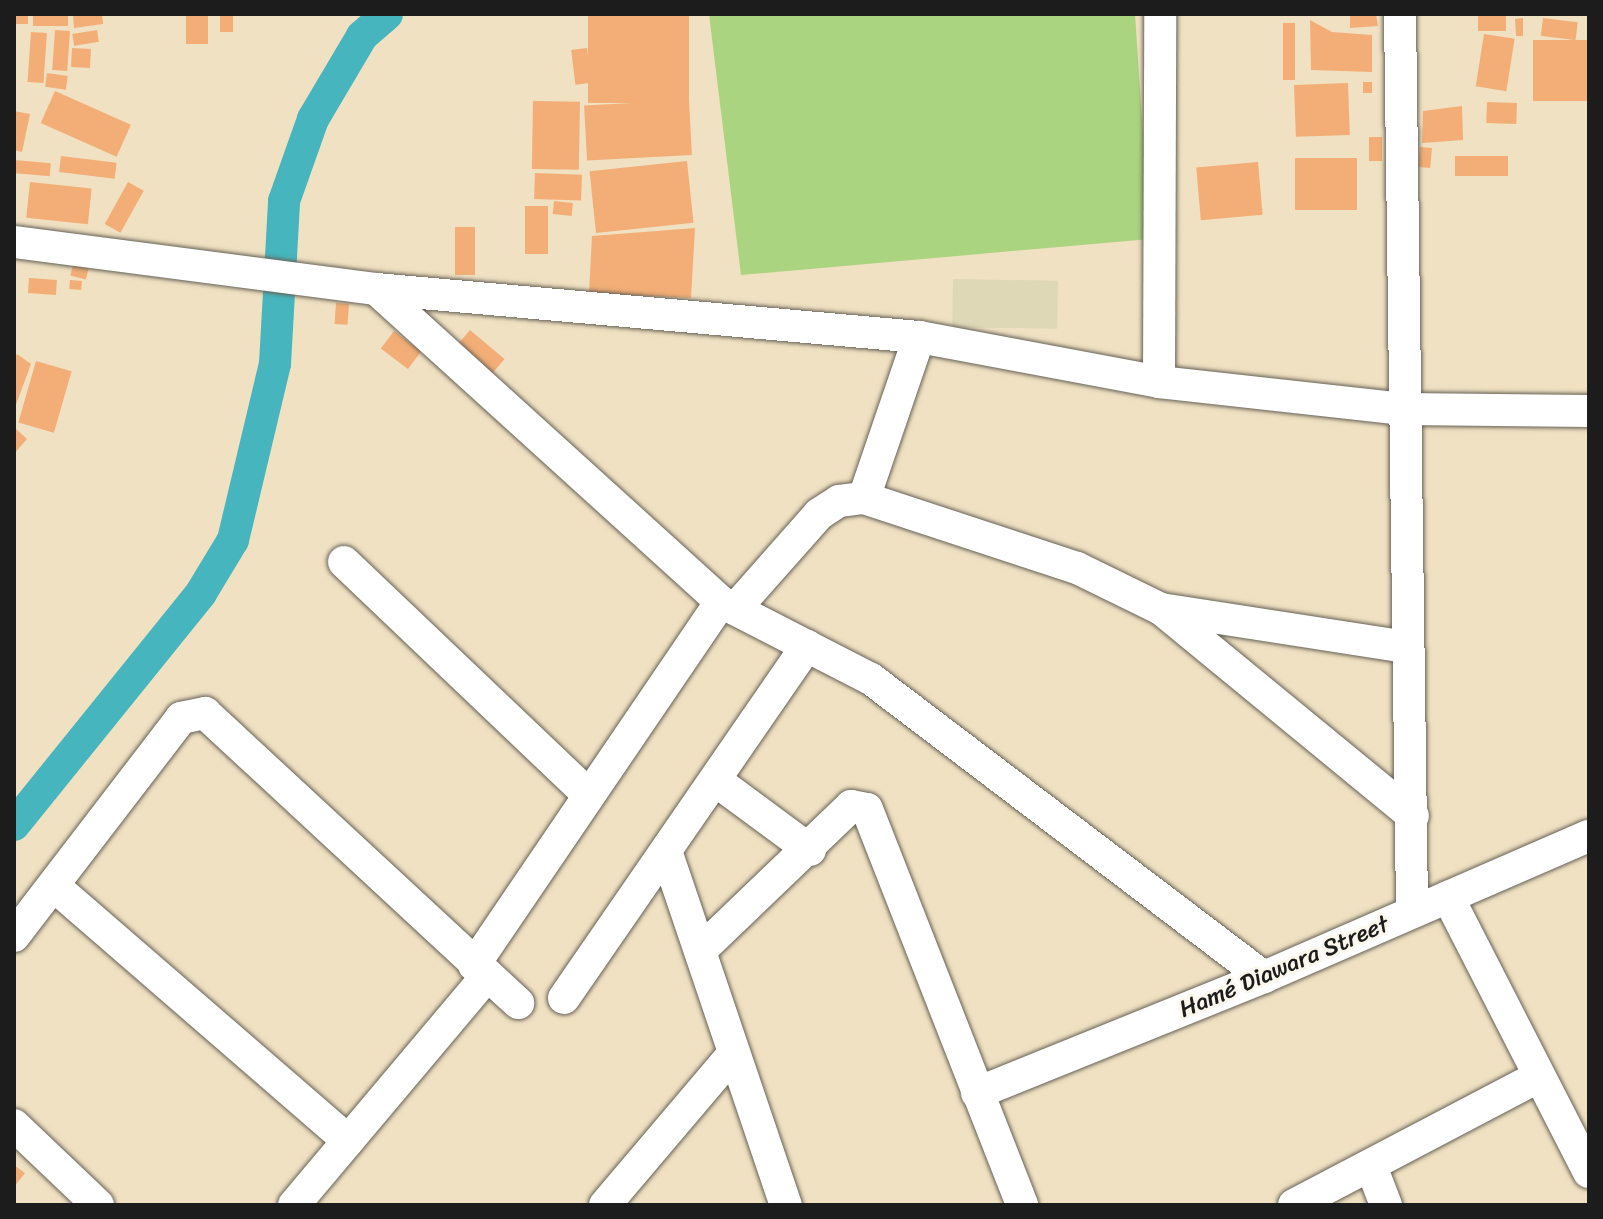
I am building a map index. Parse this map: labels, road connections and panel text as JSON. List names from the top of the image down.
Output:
{
  "streets": {
    "street": ["Hamé Diawara Street"]
  }
}
